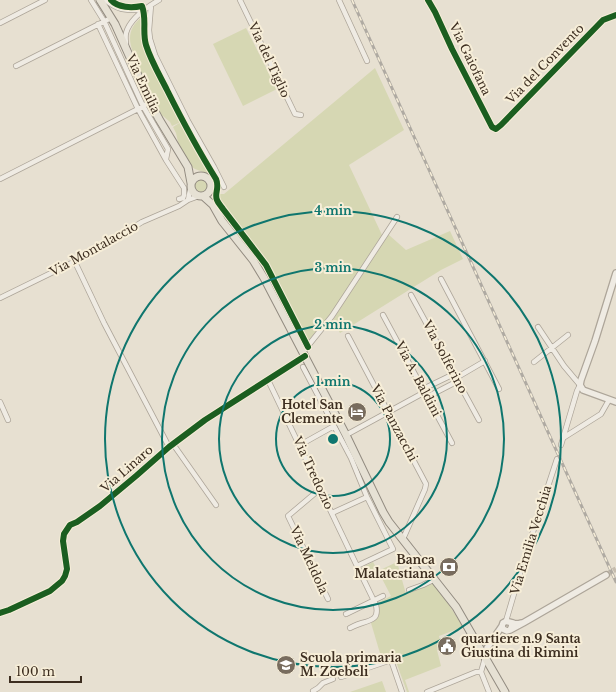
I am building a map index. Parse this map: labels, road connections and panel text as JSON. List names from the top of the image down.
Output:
{
  "streets": {
    "main road": ["Via Emilia"],
    "street": [
      "Via Gaiofana",
      "Via del Tiglio",
      "Via del Convento",
      "Via Montalaccio",
      "Via Solferino",
      "Via A. Baldini",
      "Via Panzacchi",
      "Via Linaro",
      "Via Tredozio",
      "Via Emilia Vecchia",
      "Via Meldola"
    ]
  },
  "crossings": [
    ["Via Gaiofana", "Via del Convento"],
    ["Via Emilia", "Via Montalaccio"],
    ["Via Emilia", "Via Panzacchi"],
    ["Via Emilia", "Via Linaro"],
    ["Via Emilia", "Via Emilia Vecchia"],
    ["Via Montalaccio", "Via Linaro"],
    ["Via Linaro", "Via Tredozio"],
    ["Via Tredozio", "Via Meldola"]
  ],
  "places": {
    "hotel": ["Hotel San Clemente"],
    "bank": ["Banca Malatestiana"],
    "public building": ["quartiere n.9 Santa Giustina di Rimini"],
    "school or university": ["Scuola primaria M. Zoebeli"]
  },
  "scale_bar": "100 m",
  "rings": [
    "4 min",
    "3 min",
    "2 min",
    "1 min"
  ]
}
